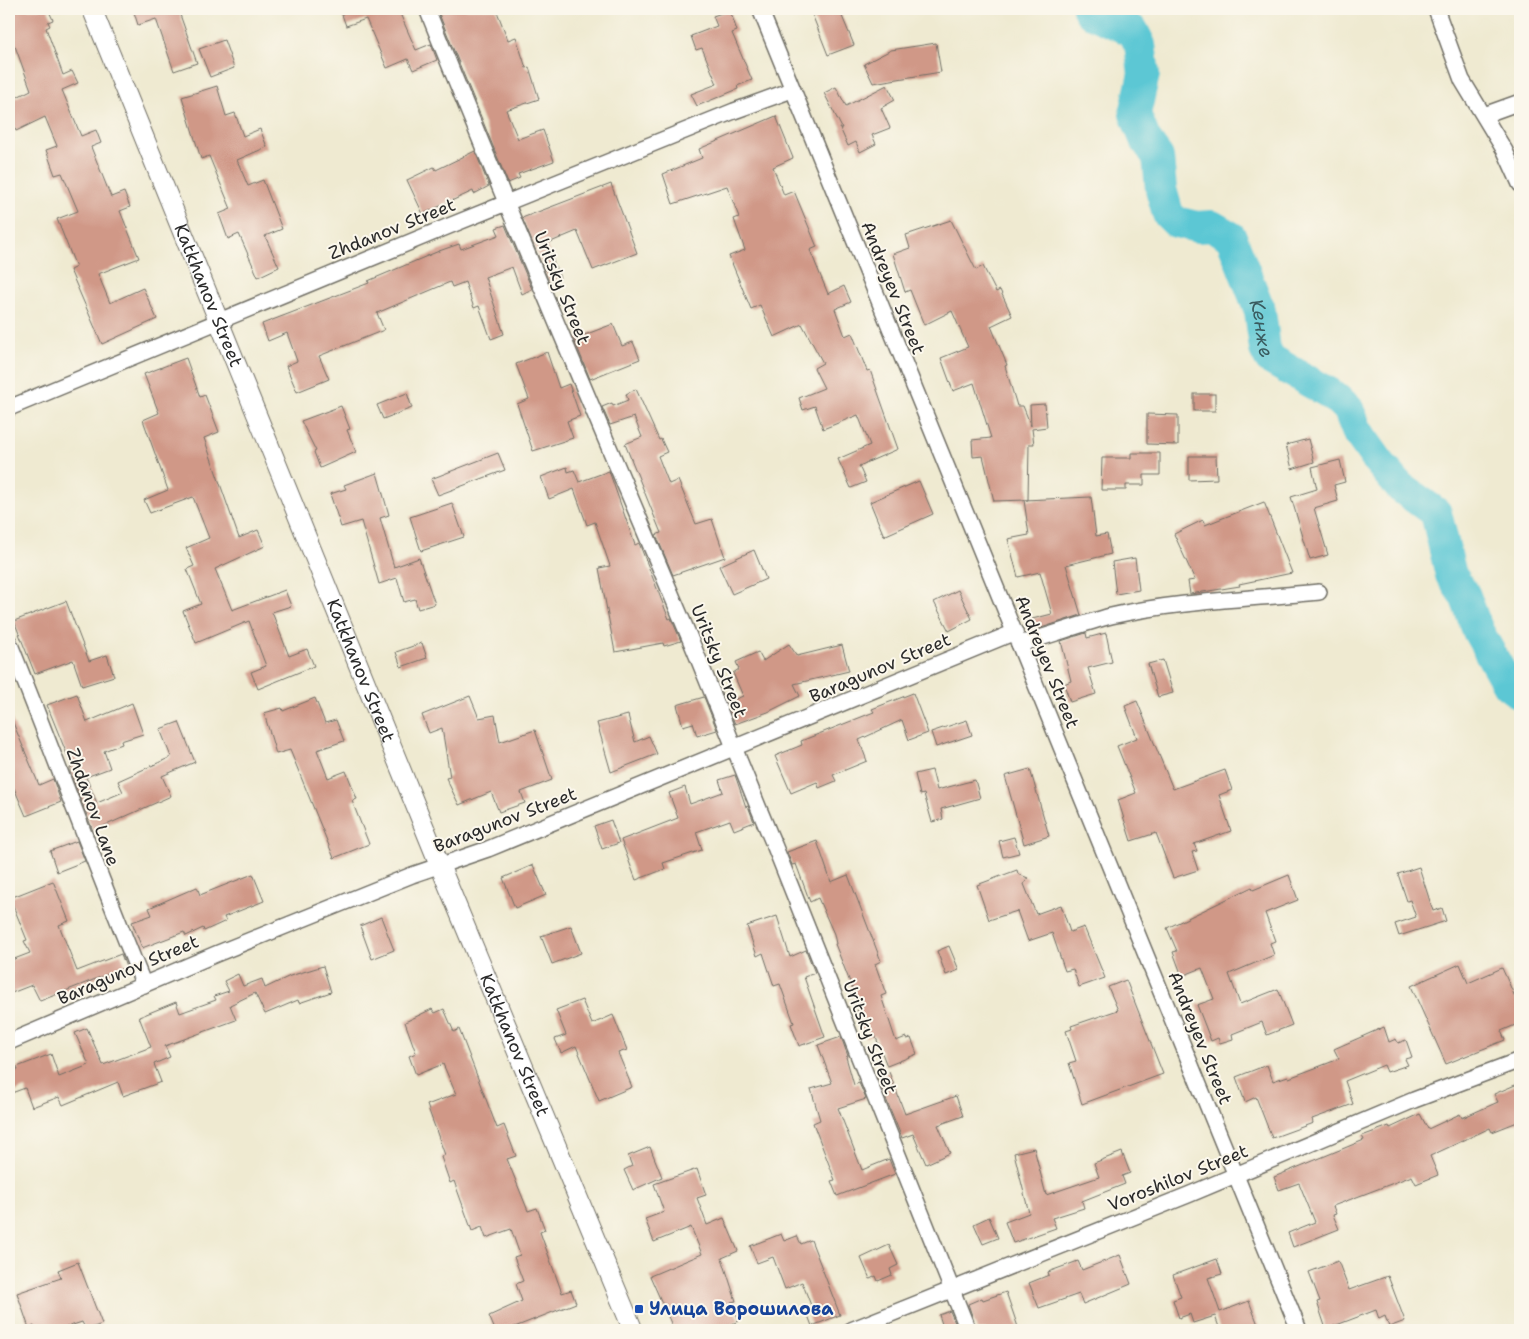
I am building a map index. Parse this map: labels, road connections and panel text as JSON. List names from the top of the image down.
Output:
{
  "streets": {
    "street": [
      "Zhdanov Street",
      "Uritsky Street",
      "Andreyev Street",
      "Katkhanov Street",
      "Baragunov Street",
      "Zhdanov Lane",
      "Voroshilov Street"
    ]
  },
  "crossings": [
    ["Zhdanov Street", "Uritsky Street"],
    ["Zhdanov Street", "Andreyev Street"],
    ["Zhdanov Street", "Katkhanov Street"],
    ["Uritsky Street", "Baragunov Street"],
    ["Uritsky Street", "Voroshilov Street"],
    ["Andreyev Street", "Baragunov Street"],
    ["Andreyev Street", "Voroshilov Street"],
    ["Katkhanov Street", "Baragunov Street"],
    ["Baragunov Street", "Zhdanov Lane"]
  ],
  "water": ["Кенже"],
  "places": {
    "transit": ["Улица Ворошилова"]
  }
}
